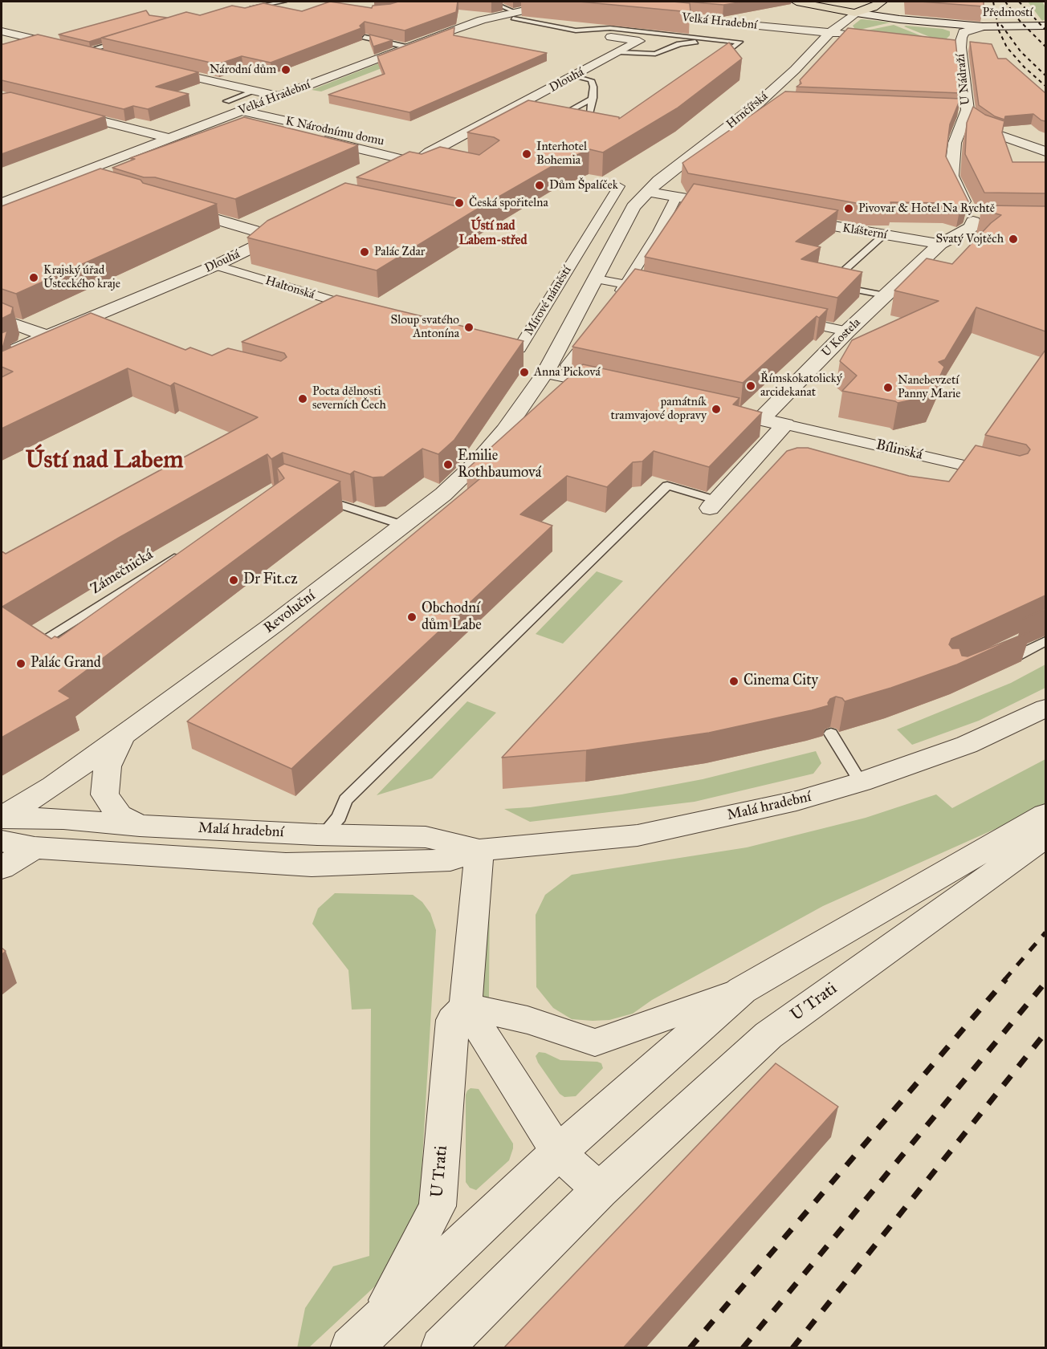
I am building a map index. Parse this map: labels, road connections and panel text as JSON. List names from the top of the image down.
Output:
{
  "streets": {
    "street": [
      "Předmostí",
      "Velká Hradební",
      "U Nádraží",
      "Dlouhá",
      "Hrnčířská",
      "K Národnímu domu",
      "Klášterní",
      "Haltonská",
      "Mírové náměstí",
      "U Kostela",
      "Bílinská",
      "Revoluční",
      "Malá hradební",
      "U Trati"
    ],
    "lane": ["Zámečnická"]
  },
  "crossings": [
    ["Předmostí", "U Nádraží"],
    ["Velká Hradební", "Hrnčířská"],
    ["Velká Hradební", "K Národnímu domu"],
    ["Dlouhá", "K Národnímu domu"],
    ["Klášterní", "U Kostela"],
    ["Revoluční", "Malá hradební"]
  ],
  "districts": ["Ústí nad Labem-střed", "Ústí nad Labem"],
  "places": [
    "Národní dům",
    "Interhotel Bohemia",
    "Dům Špalíček",
    "Česká spořitelna",
    "Pivovar & Hotel Na Rychtě",
    "Svatý Vojtěch",
    "Palác Zdar",
    "Krajský úřad Ústeckého kraje",
    "Sloup svatého Antonína",
    "Anna Picková",
    "Římskokatolický arcidekanat",
    "Nanebevzetí Panny Marie",
    "Pocta dělnosti severních Čech",
    "památník tramvajové dopravy",
    "Emilie Rothbaumová",
    "Dr Fit.cz",
    "Obchodní dům Labe",
    "Palác Grand",
    "Cinema City"
  ]
}
